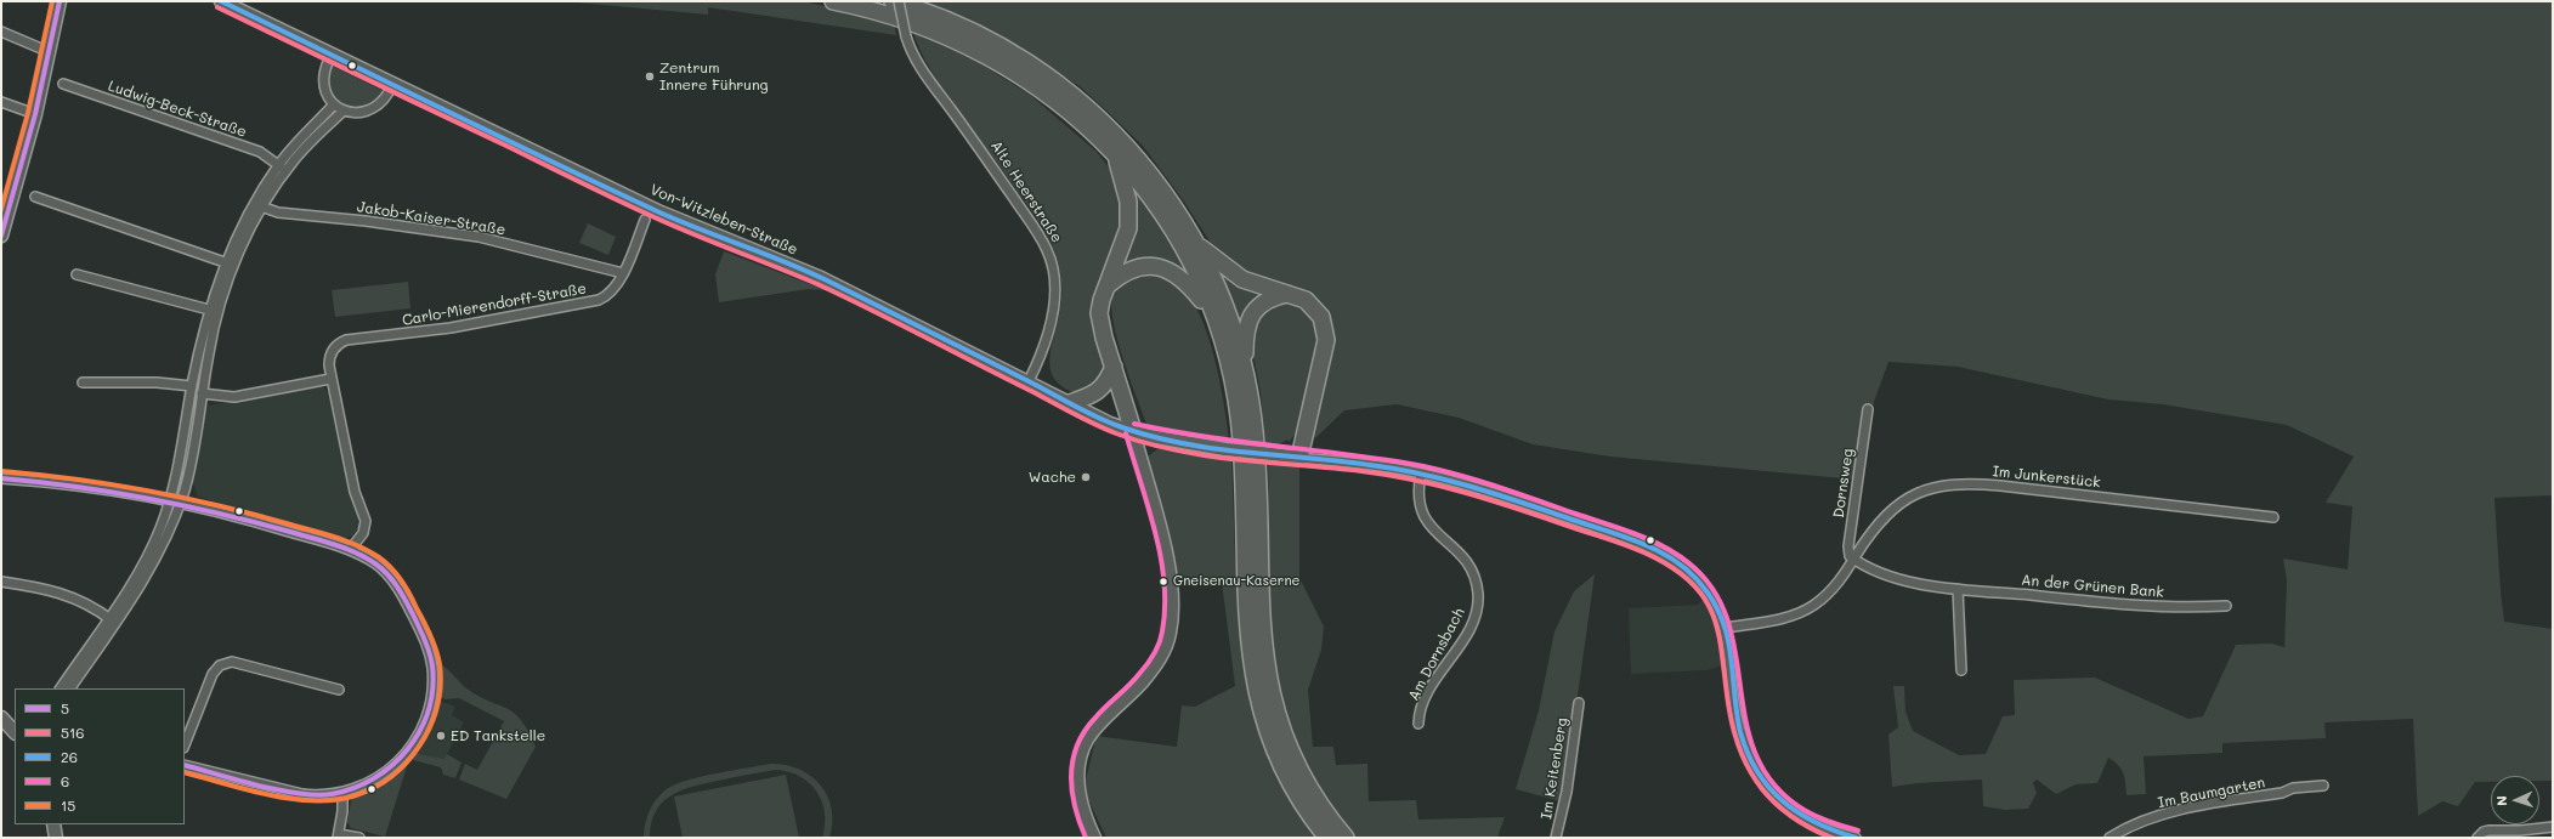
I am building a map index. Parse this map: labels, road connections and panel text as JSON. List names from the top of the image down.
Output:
{
  "streets": {
    "street": [
      "Ludwig-Beck-Straße",
      "Alte Heerstraße",
      "Jakob-Kaiser-Straße",
      "Von-Witzleben-Straße",
      "Carlo-Mierendorff-Straße",
      "Im Junkerstück",
      "Dornsweg",
      "An der Grünen Bank",
      "Am Dornsbach",
      "Im Keitenberg",
      "Im Baumgarten"
    ]
  },
  "crossings": [
    ["Alte Heerstraße", "Von-Witzleben-Straße"],
    ["Jakob-Kaiser-Straße", "Carlo-Mierendorff-Straße"],
    ["Im Junkerstück", "Dornsweg"],
    ["Im Junkerstück", "An der Grünen Bank"],
    ["Dornsweg", "An der Grünen Bank"]
  ],
  "places": [
    "Zentrum Innere Führung",
    "Wache",
    "Gneisenau-Kaserne",
    "ED Tankstelle"
  ],
  "lines": [
    "transit line 5",
    "transit line 26",
    "transit line 15",
    "transit line 516",
    "transit line 6"
  ],
  "legend": [
    "5",
    "516",
    "26",
    "6",
    "15"
  ],
  "north": "left"
}
